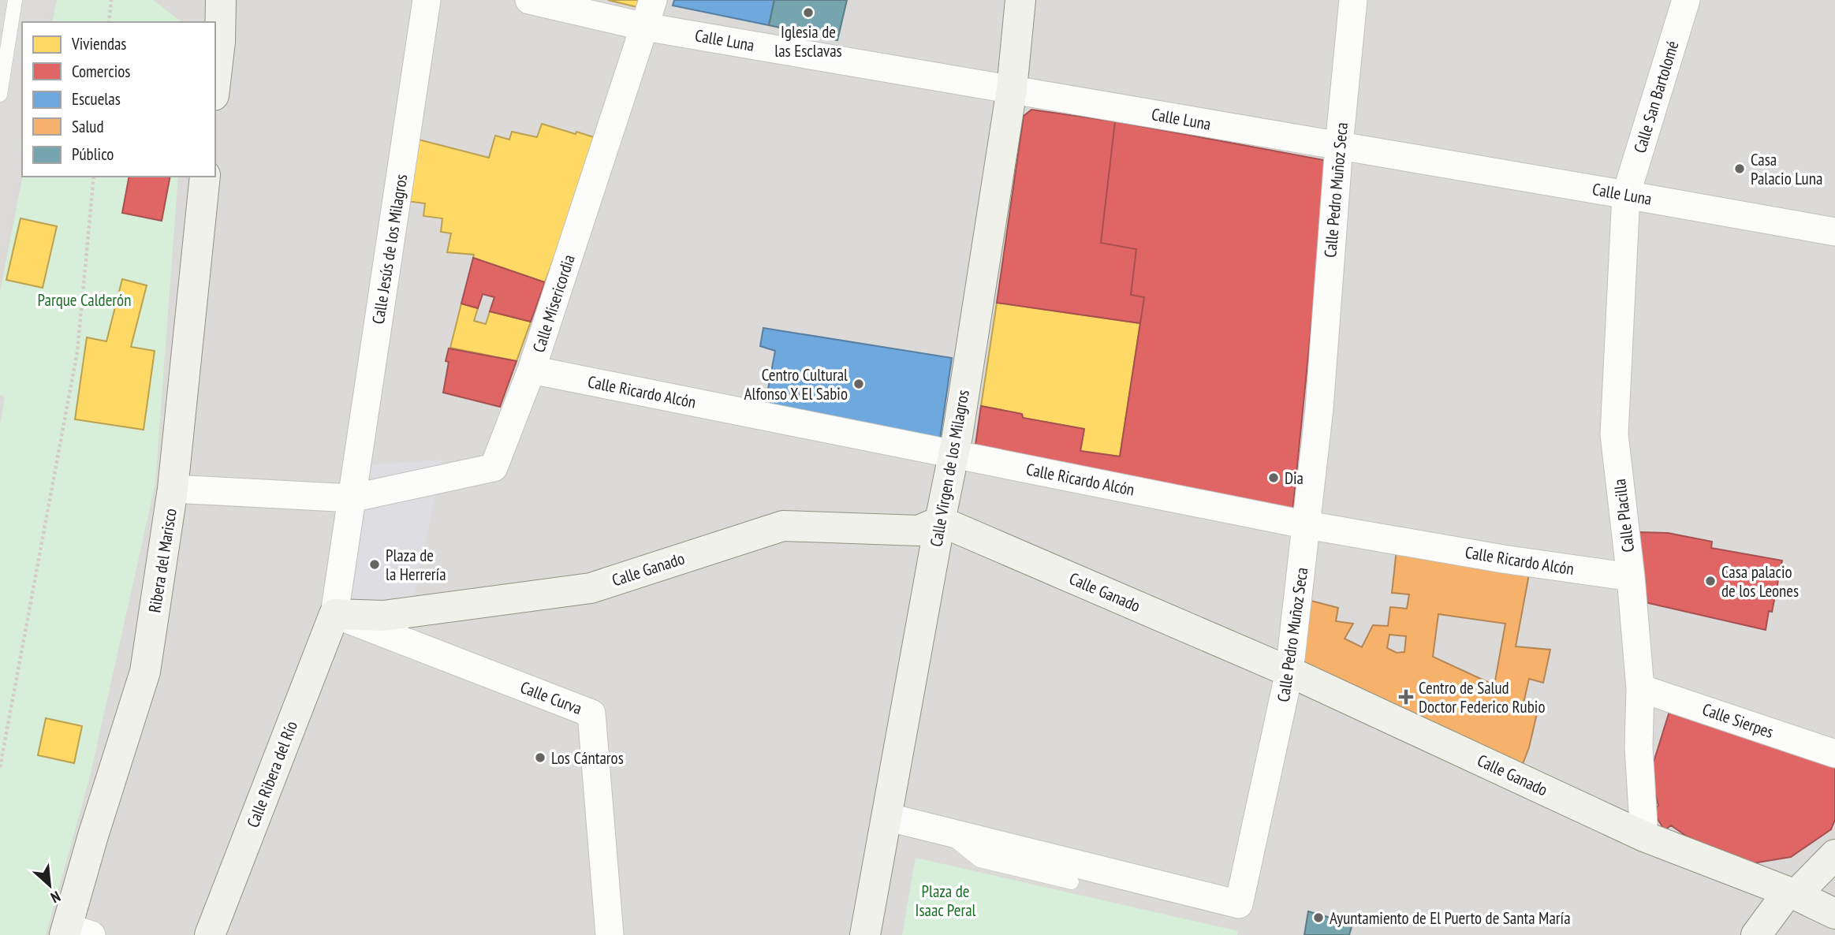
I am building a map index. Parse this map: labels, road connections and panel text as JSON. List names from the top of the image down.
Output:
{
  "streets": {
    "street": [
      "Calle Luna",
      "Calle San Bartolomé",
      "Calle Pedro Muñoz Seca",
      "Calle Jesús de los Milagros",
      "Calle Misericordia",
      "Calle Ricardo Alcón",
      "Calle Virgen de los Milagros",
      "Calle Placilla",
      "Ribera del Marisco",
      "Calle Ganado",
      "Calle Curva",
      "Calle Sierpes",
      "Calle Ribera del Río"
    ]
  },
  "crossings": [
    ["Calle Luna", "Calle San Bartolomé"],
    ["Calle Luna", "Calle Pedro Muñoz Seca"],
    ["Calle Luna", "Calle Misericordia"],
    ["Calle Luna", "Calle Virgen de los Milagros"],
    ["Calle Luna", "Calle Placilla"],
    ["Calle San Bartolomé", "Calle Placilla"],
    ["Calle Pedro Muñoz Seca", "Calle Ricardo Alcón"],
    ["Calle Pedro Muñoz Seca", "Calle Virgen de los Milagros"],
    ["Calle Pedro Muñoz Seca", "Calle Ganado"],
    ["Calle Jesús de los Milagros", "Calle Misericordia"],
    ["Calle Misericordia", "Calle Ricardo Alcón"],
    ["Calle Ricardo Alcón", "Calle Virgen de los Milagros"],
    ["Calle Ricardo Alcón", "Calle Placilla"],
    ["Calle Virgen de los Milagros", "Calle Ganado"],
    ["Calle Placilla", "Calle Ganado"],
    ["Calle Placilla", "Calle Sierpes"],
    ["Calle Ganado", "Calle Curva"],
    ["Calle Ganado", "Calle Ribera del Río"],
    ["Calle Curva", "Calle Ribera del Río"]
  ],
  "parks": ["Parque Calderón", "Plaza de Isaac Peral"],
  "places": {
    "other": [
      "Iglesia de las Esclavas",
      "Casa Palacio Luna",
      "Centro Cultural Alfonso X El Sabio",
      "Dia",
      "Plaza de la Herrería",
      "Casa palacio de los Leones",
      "Los Cántaros",
      "Ayuntamiento de El Puerto de Santa María"
    ],
    "health": ["Centro de Salud Doctor Federico Rubio"]
  },
  "legend": [
    "Viviendas",
    "Comercios",
    "Escuelas",
    "Salud",
    "Público"
  ],
  "north": "bottom right"
}
